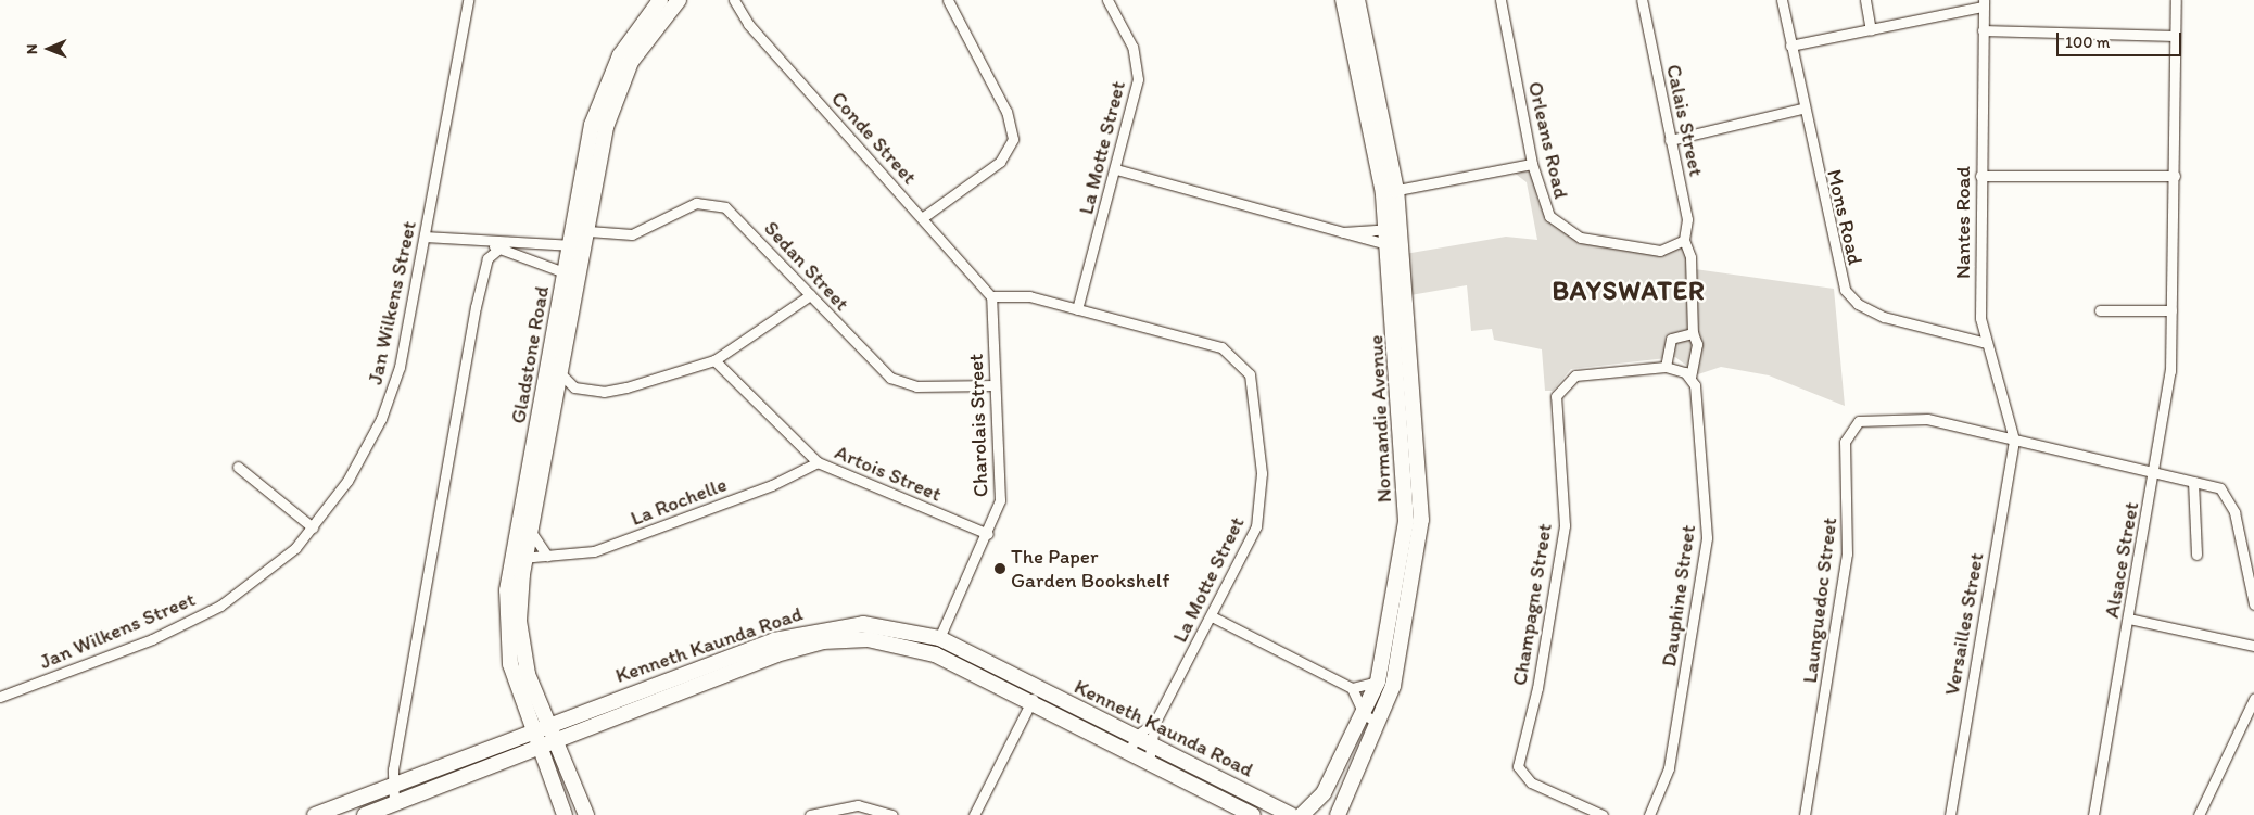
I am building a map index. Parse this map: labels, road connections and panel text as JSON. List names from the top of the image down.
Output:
{
  "streets": {
    "street": [
      "Calais Street",
      "Conde Street",
      "Orleans Road",
      "La Motte Street",
      "Mons Road",
      "Nantes Road",
      "Sedan Street",
      "Jan Wilkens Street",
      "Gladstone Road",
      "Normandie Avenue",
      "Charolais Street",
      "Artois Street",
      "La Rochelle",
      "Alsace Street",
      "Dauphine Street",
      "Launguedoc Street",
      "Champagne Street",
      "Versailles Street",
      "Kenneth Kaunda Road"
    ]
  },
  "crossings": [
    ["Calais Street", "Orleans Road"],
    ["Calais Street", "Dauphine Street"],
    ["Calais Street", "Champagne Street"],
    ["Conde Street", "La Motte Street"],
    ["Conde Street", "Charolais Street"],
    ["La Motte Street", "Charolais Street"],
    ["La Motte Street", "Kenneth Kaunda Road"],
    ["Mons Road", "Nantes Road"],
    ["Nantes Road", "Launguedoc Street"],
    ["Nantes Road", "Versailles Street"],
    ["Sedan Street", "Gladstone Road"],
    ["Sedan Street", "Charolais Street"],
    ["Gladstone Road", "La Rochelle"],
    ["Gladstone Road", "Kenneth Kaunda Road"],
    ["Charolais Street", "Artois Street"],
    ["Charolais Street", "Kenneth Kaunda Road"],
    ["Artois Street", "La Rochelle"],
    ["Alsace Street", "Launguedoc Street"],
    ["Dauphine Street", "Champagne Street"],
    ["Launguedoc Street", "Versailles Street"]
  ],
  "districts": ["BAYSWATER"],
  "places": ["The Paper Garden Bookshelf"],
  "scale_bar": "100 m",
  "north": "left"
}
